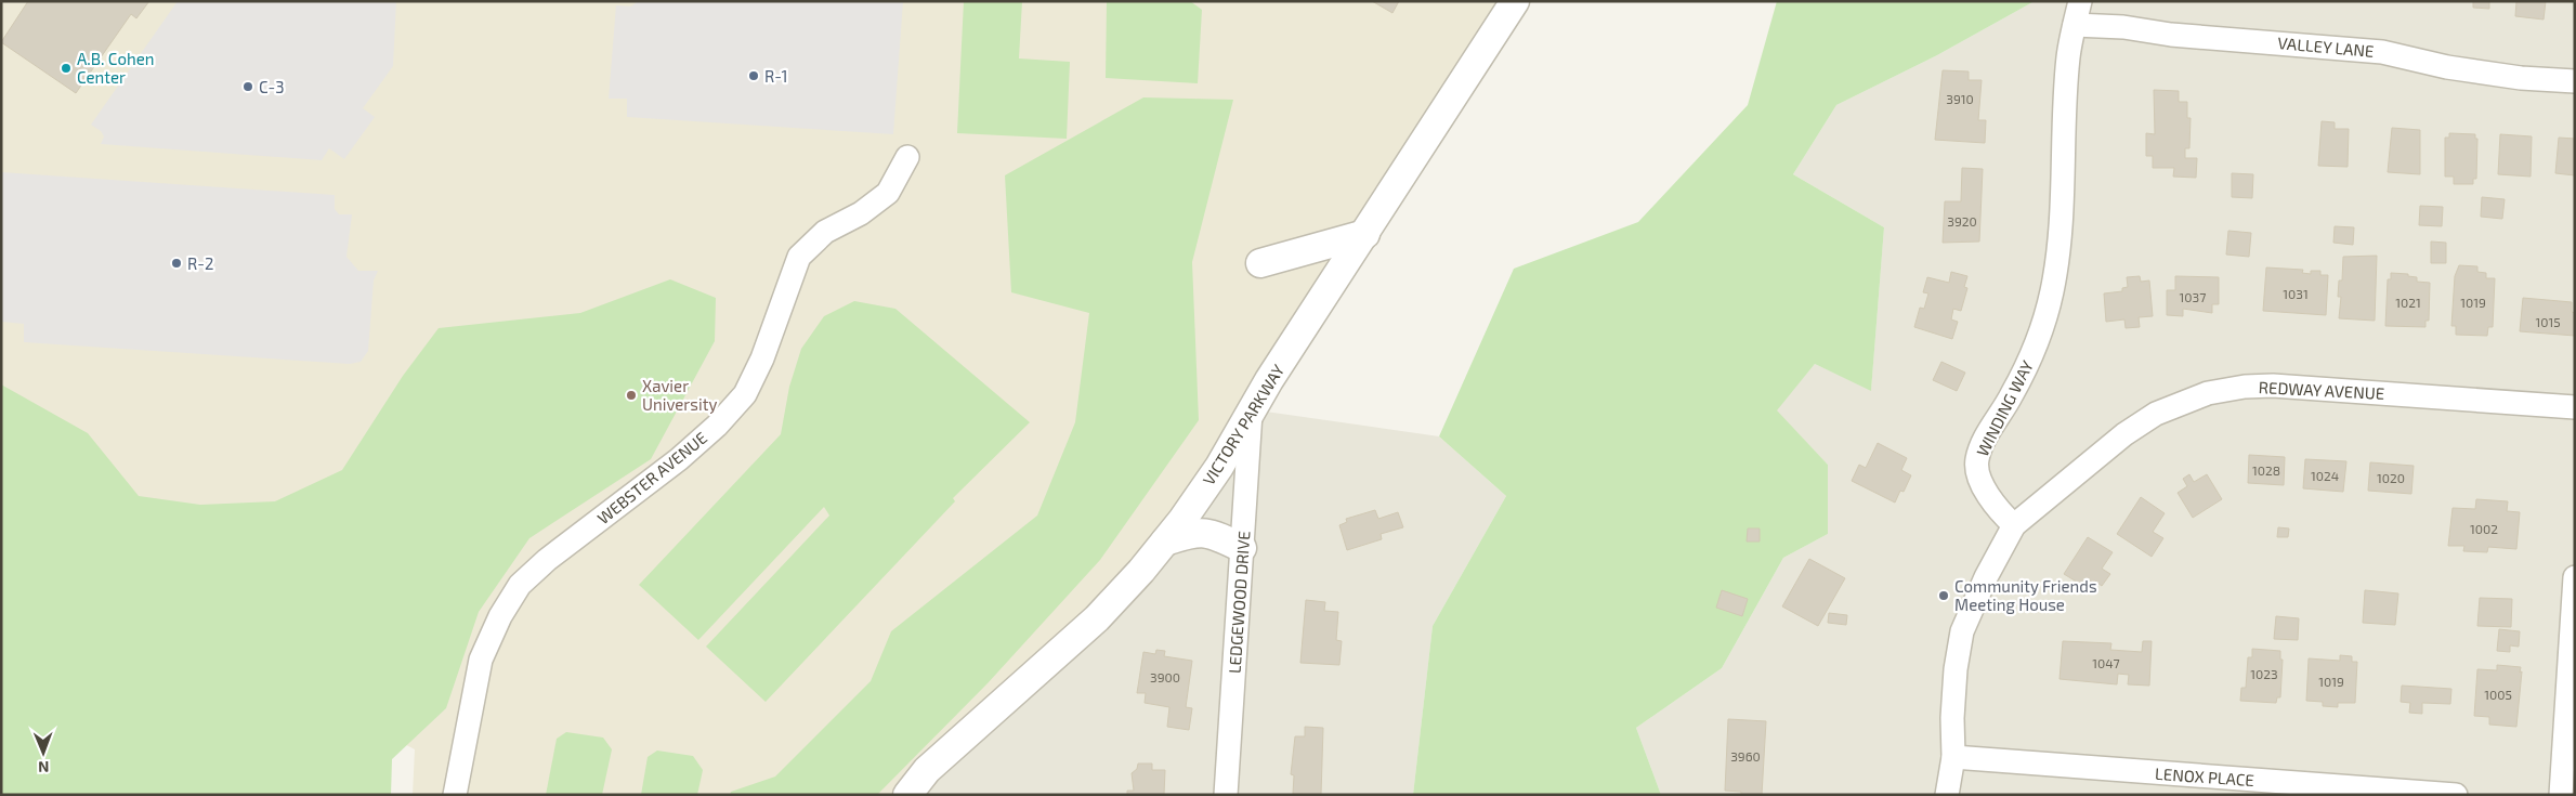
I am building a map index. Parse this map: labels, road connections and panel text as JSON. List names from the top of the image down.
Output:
{
  "streets": {
    "street": [
      "VALLEY LANE",
      "REDWAY AVENUE",
      "WINDING WAY",
      "VICTORY PARKWAY",
      "WEBSTER AVENUE",
      "LEDGEWOOD DRIVE",
      "LENOX PLACE"
    ]
  },
  "crossings": [
    ["VALLEY LANE", "WINDING WAY"],
    ["REDWAY AVENUE", "WINDING WAY"],
    ["VICTORY PARKWAY", "LEDGEWOOD DRIVE"]
  ],
  "places": [
    "A.B. Cohen Center",
    "R-1",
    "C-3",
    "R-2",
    "Xavier University",
    "Community Friends Meeting House"
  ],
  "house_numbers": [
    "3910",
    "3920",
    "1031",
    "1037",
    "1021",
    "1019",
    "1015",
    "1028",
    "1024",
    "1020",
    "1002",
    "1047",
    "1023",
    "3900",
    "1019",
    "1005",
    "3960"
  ],
  "north": "bottom"
}
